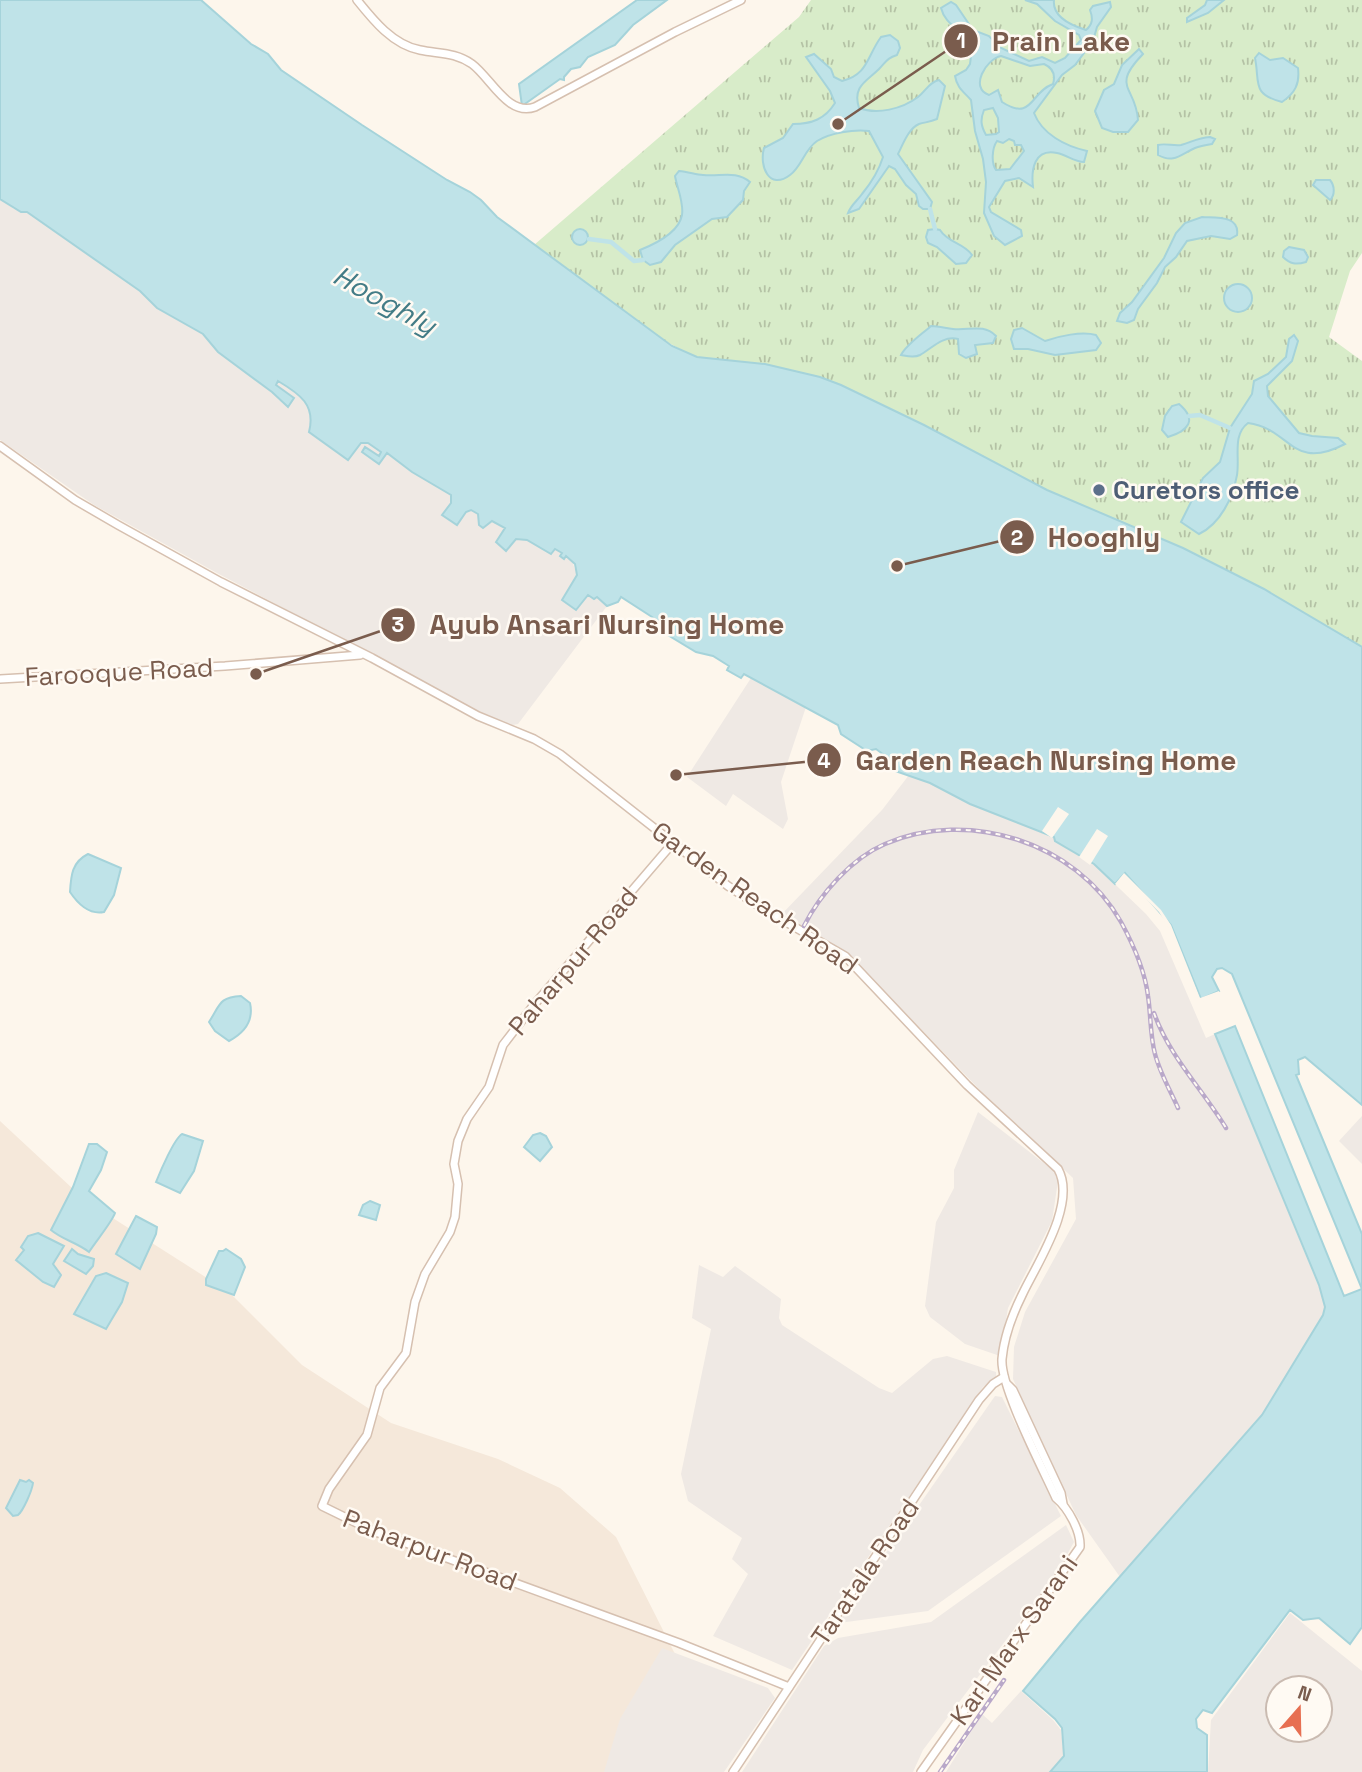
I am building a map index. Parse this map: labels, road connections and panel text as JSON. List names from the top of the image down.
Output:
{
  "streets": {
    "main road": [
      "Farooque Road",
      "Garden Reach Road",
      "Paharpur Road",
      "Taratala Road",
      "Karl Marx Sarani"
    ]
  },
  "crossings": [
    ["Farooque Road", "Garden Reach Road"],
    ["Garden Reach Road", "Paharpur Road"],
    ["Garden Reach Road", "Taratala Road"],
    ["Garden Reach Road", "Karl Marx Sarani"],
    ["Paharpur Road", "Taratala Road"],
    ["Taratala Road", "Karl Marx Sarani"]
  ],
  "water": ["Hooghly"],
  "places": [
    "Prain Lake",
    "Curetors office",
    "Hooghly",
    "Ayub Ansari Nursing Home",
    "Garden Reach Nursing Home"
  ],
  "north": "top"
}
